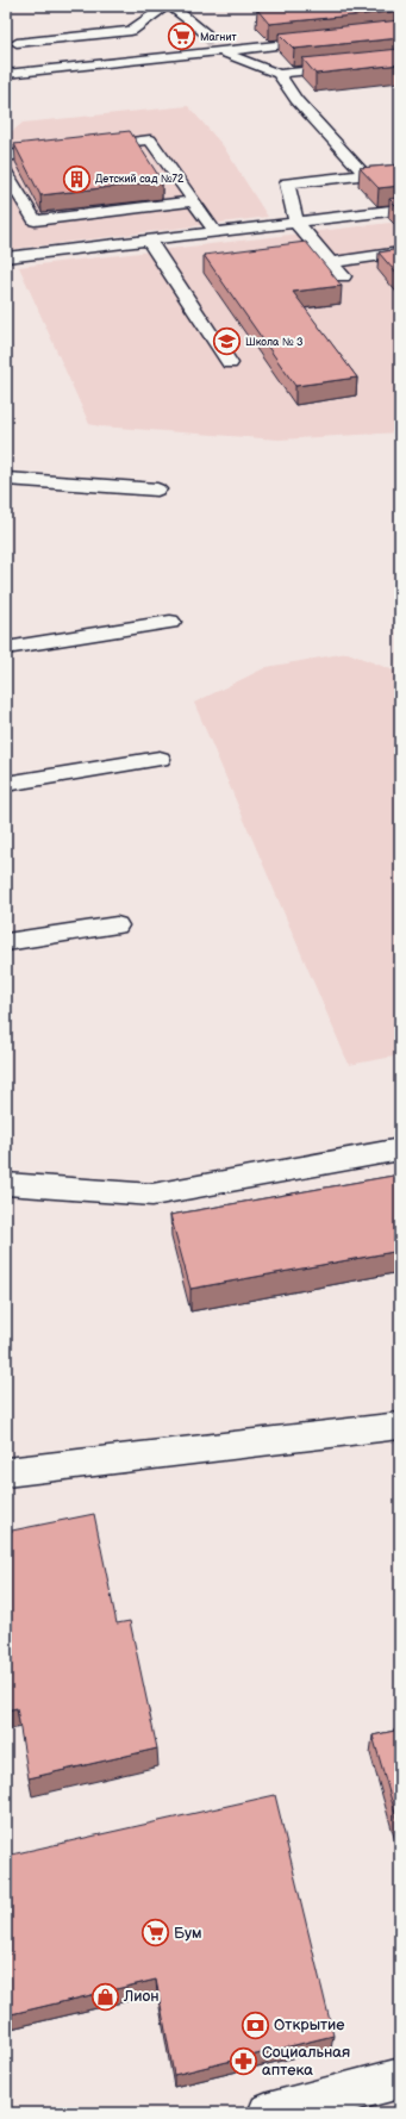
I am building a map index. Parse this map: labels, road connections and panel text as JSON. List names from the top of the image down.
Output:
{
  "places": {
    "supermarket": ["Магнит", "Бум"],
    "building": ["Детский сад №72"],
    "school or university": ["Школа № 3"],
    "shop": ["Лион"],
    "bank": ["Открытие"],
    "pharmacy": ["Социальная аптека"]
  }
}
